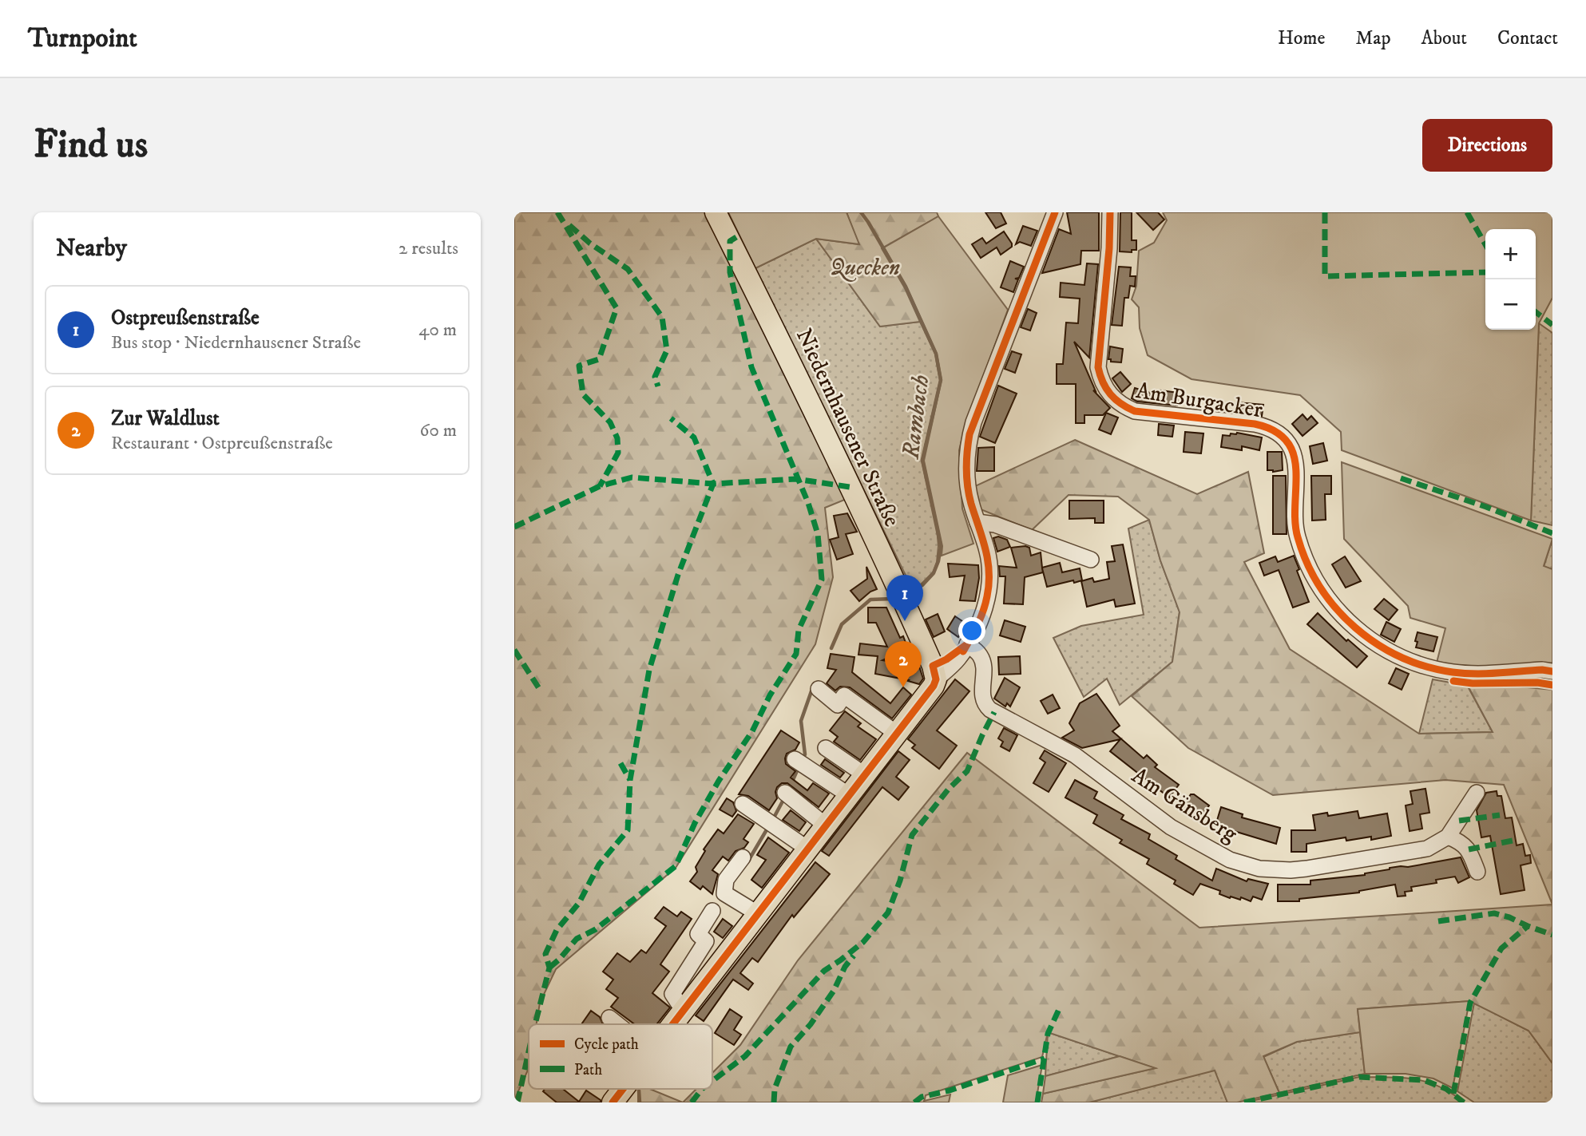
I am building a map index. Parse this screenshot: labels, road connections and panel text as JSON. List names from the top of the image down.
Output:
{
  "streets": {
    "main road": ["Niedernhausener Straße"],
    "street": ["Am Burgacker", "Am Gänsberg"]
  },
  "water": ["Rambach"],
  "parks": ["Quecken"],
  "legend": ["Cycle path", "Path"],
  "page": {
    "header": "Turnpoint",
    "nav": [
      "Home",
      "Map",
      "About",
      "Contact"
    ],
    "buttons": "Directions",
    "title": "Find us",
    "heading": ["Nearby", "2 results"],
    "map_buttons": ["+", "−"],
    "list": [
      {
        "mark": "1",
        "name": "Ostpreußenstraße",
        "note": "Bus stop · Niedernhausener Straße",
        "value": "40 m"
      },
      {
        "mark": "2",
        "name": "Zur Waldlust",
        "note": "Restaurant · Ostpreußenstraße",
        "value": "60 m"
      }
    ],
    "pins": ["1", "2"]
  }
}
